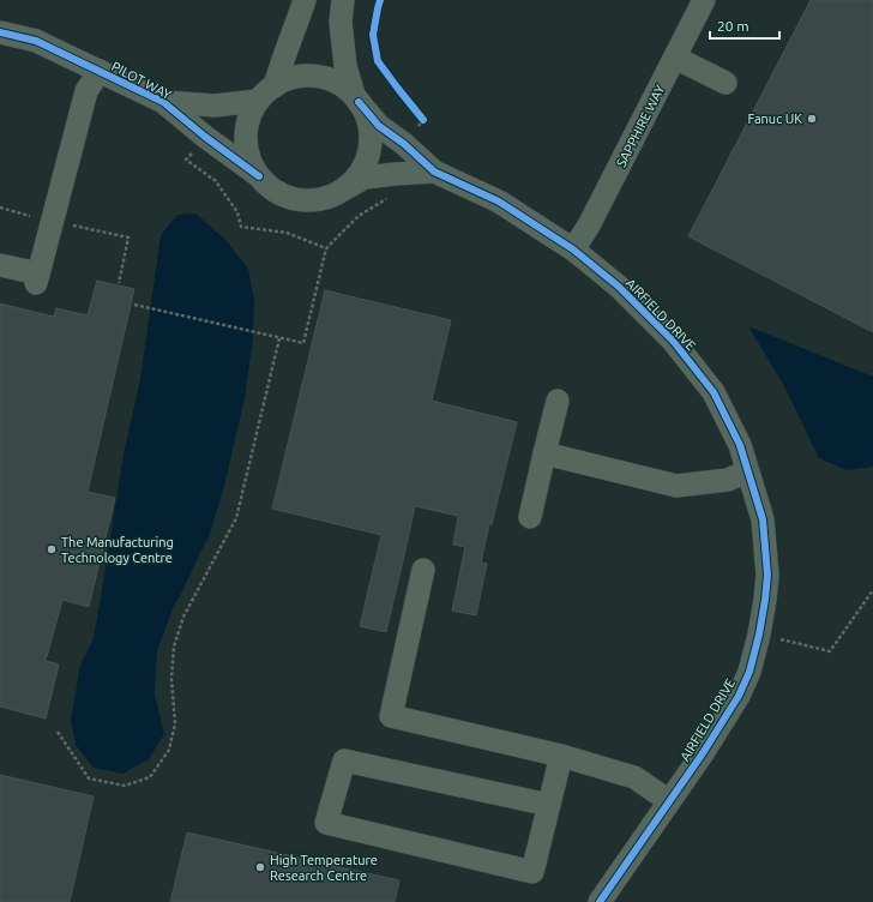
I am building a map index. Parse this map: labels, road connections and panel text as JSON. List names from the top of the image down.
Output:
{
  "streets": {
    "street": ["PILOT WAY", "SAPPHIRE WAY", "AIRFIELD DRIVE"]
  },
  "crossings": [
    ["PILOT WAY", "AIRFIELD DRIVE"],
    ["SAPPHIRE WAY", "AIRFIELD DRIVE"]
  ],
  "places": ["Fanuc UK", "The Manufacturing Technology Centre", "High Temperature Research Centre"],
  "scale_bar": "20 m"
}
